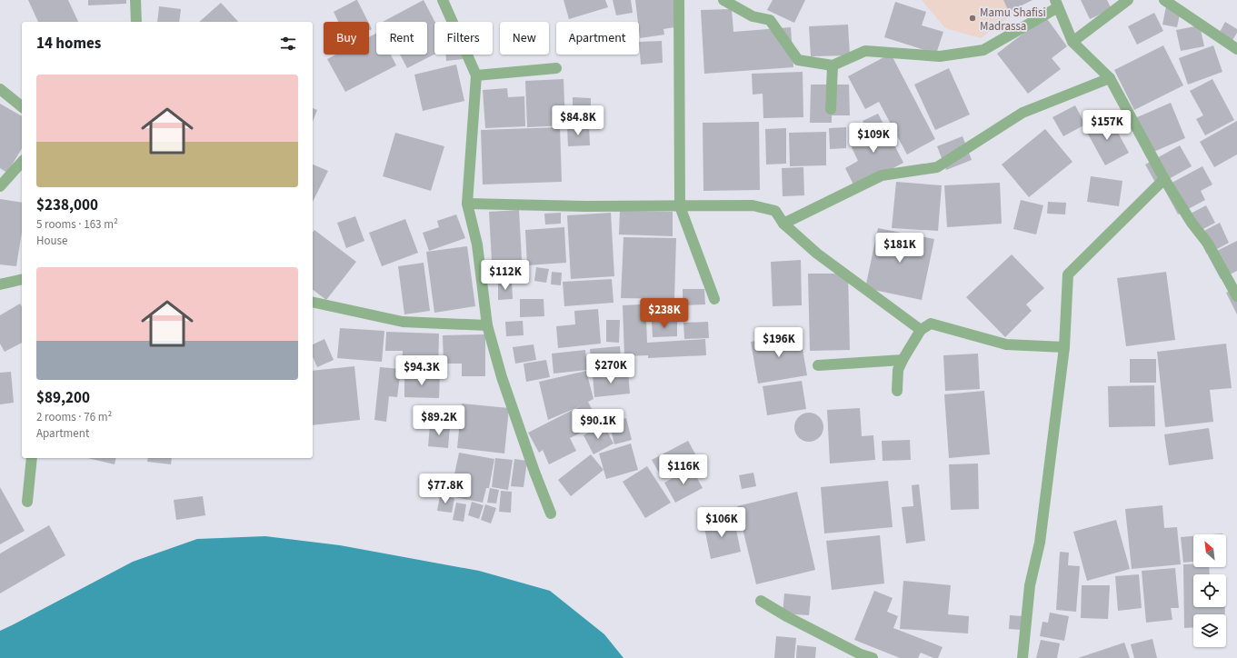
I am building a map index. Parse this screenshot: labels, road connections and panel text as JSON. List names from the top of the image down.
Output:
{
  "places": ["Mamu Shafisi Madrassa"],
  "north": "top left",
  "page": {
    "chip": [
      "Buy",
      "Rent",
      "Filters",
      "New",
      "Apartment"
    ],
    "heading": "14 homes",
    "list": [
      {
        "name": "$238,000",
        "note": "5 rooms · 163 m² · House"
      },
      {
        "name": "$89,200",
        "note": "2 rooms · 76 m² · Apartment"
      }
    ],
    "price": [
      "$84.8K",
      "$157K",
      "$109K",
      "$181K",
      "$112K",
      "$238K",
      "$196K",
      "$270K",
      "$94.3K",
      "$89.2K",
      "$90.1K",
      "$116K",
      "$77.8K",
      "$106K"
    ]
  }
}
